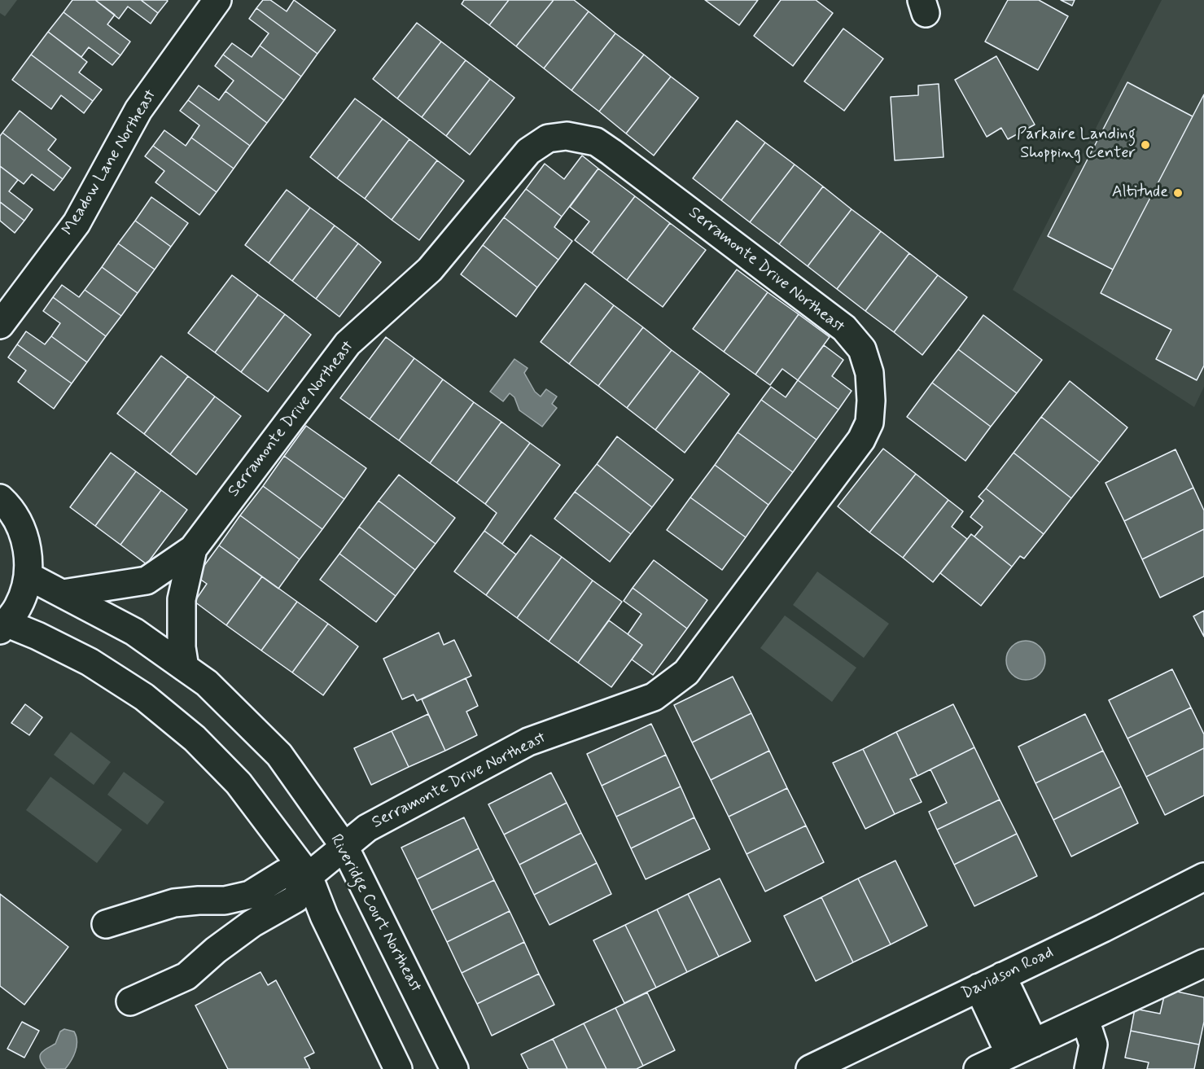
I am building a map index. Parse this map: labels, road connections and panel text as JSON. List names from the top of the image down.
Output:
{
  "streets": {
    "street": [
      "Meadow Lane Northeast",
      "Serramonte Drive Northeast",
      "Riveridge Court Northeast",
      "Davidson Road"
    ]
  },
  "crossings": [
    ["Serramonte Drive Northeast", "Riveridge Court Northeast"]
  ],
  "places": ["Parkaire Landing Shopping Center", "Altitude"]
}
